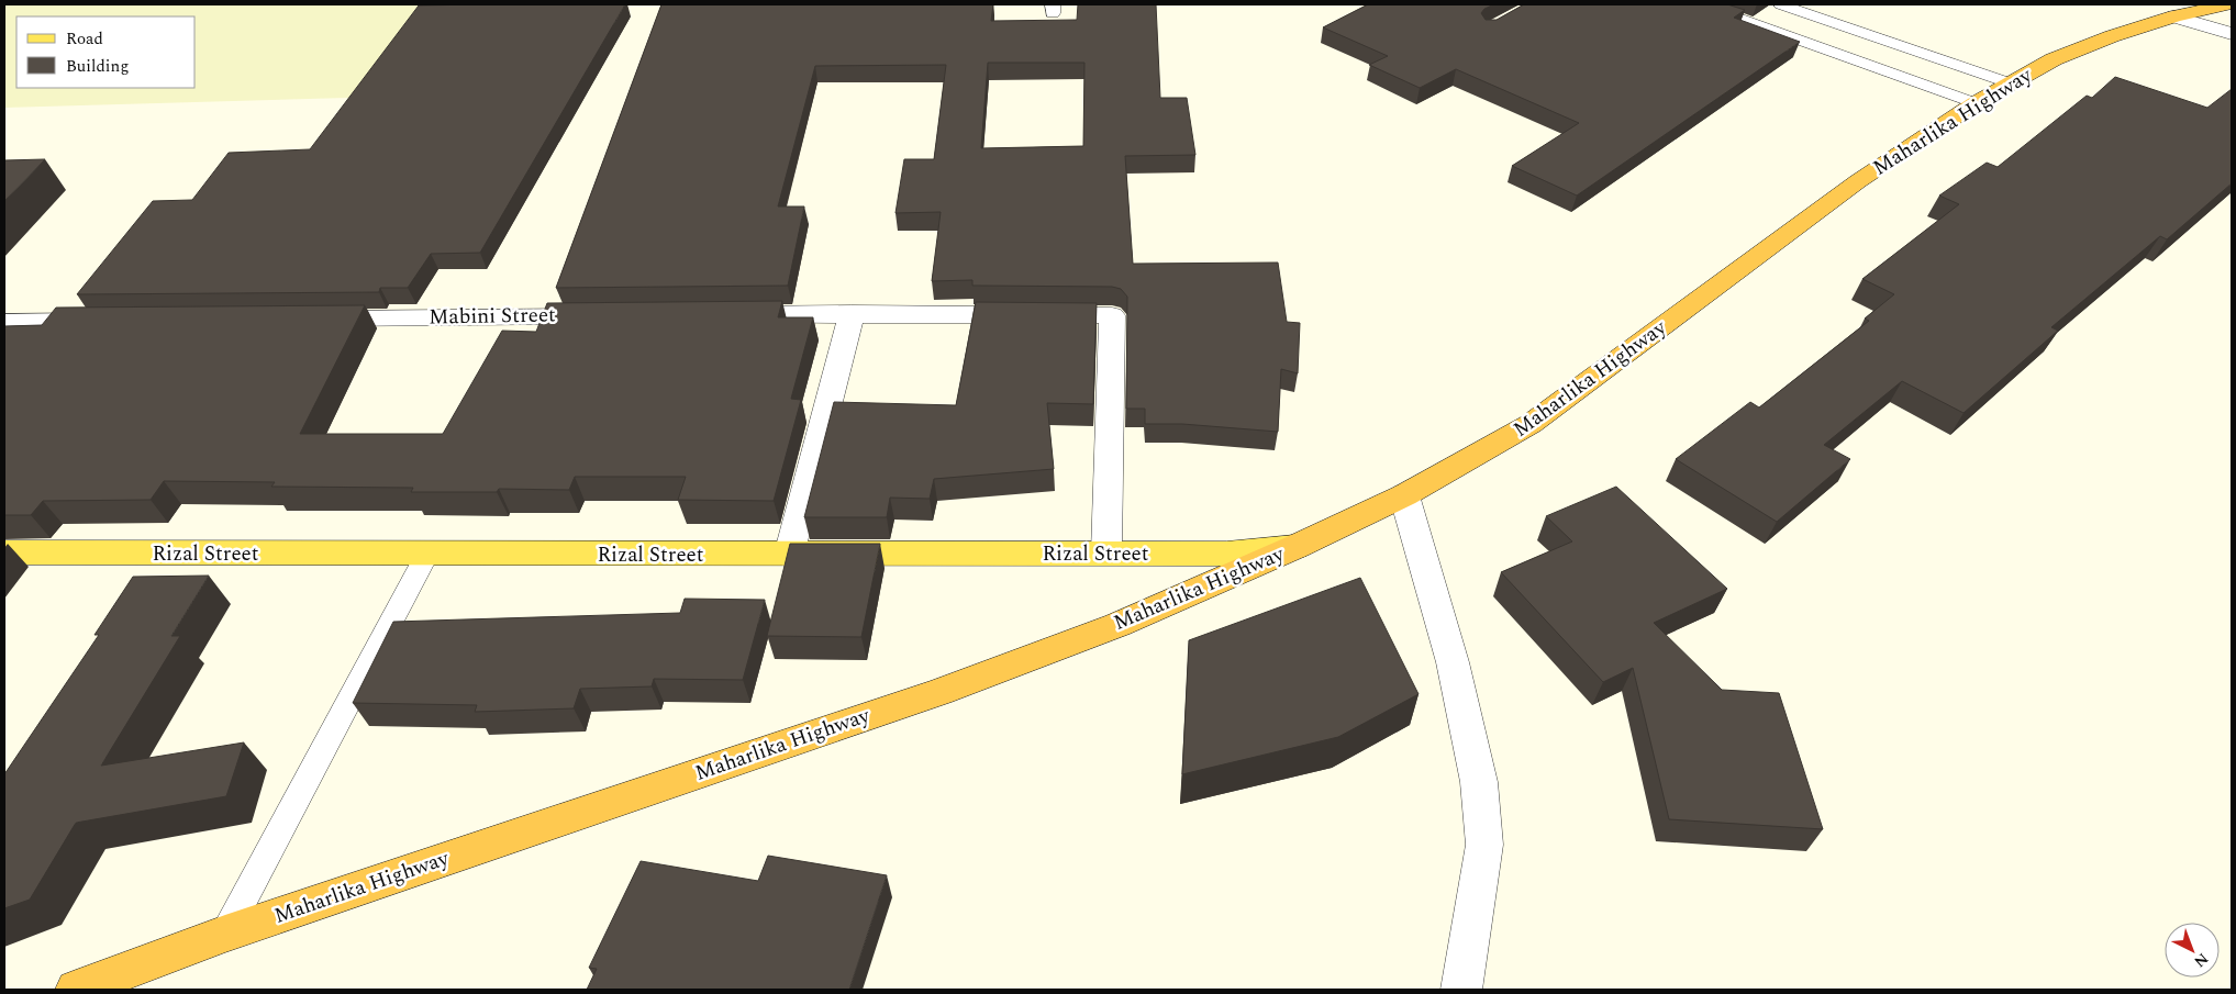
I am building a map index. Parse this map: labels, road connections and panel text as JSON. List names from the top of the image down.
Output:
{
  "streets": {
    "highway": ["Maharlika Highway"],
    "main road": ["Rizal Street"],
    "street": ["Mabini Street"]
  },
  "crossings": [
    ["Maharlika Highway", "Rizal Street"]
  ],
  "legend": ["Road", "Building"],
  "north": "bottom right"
}
